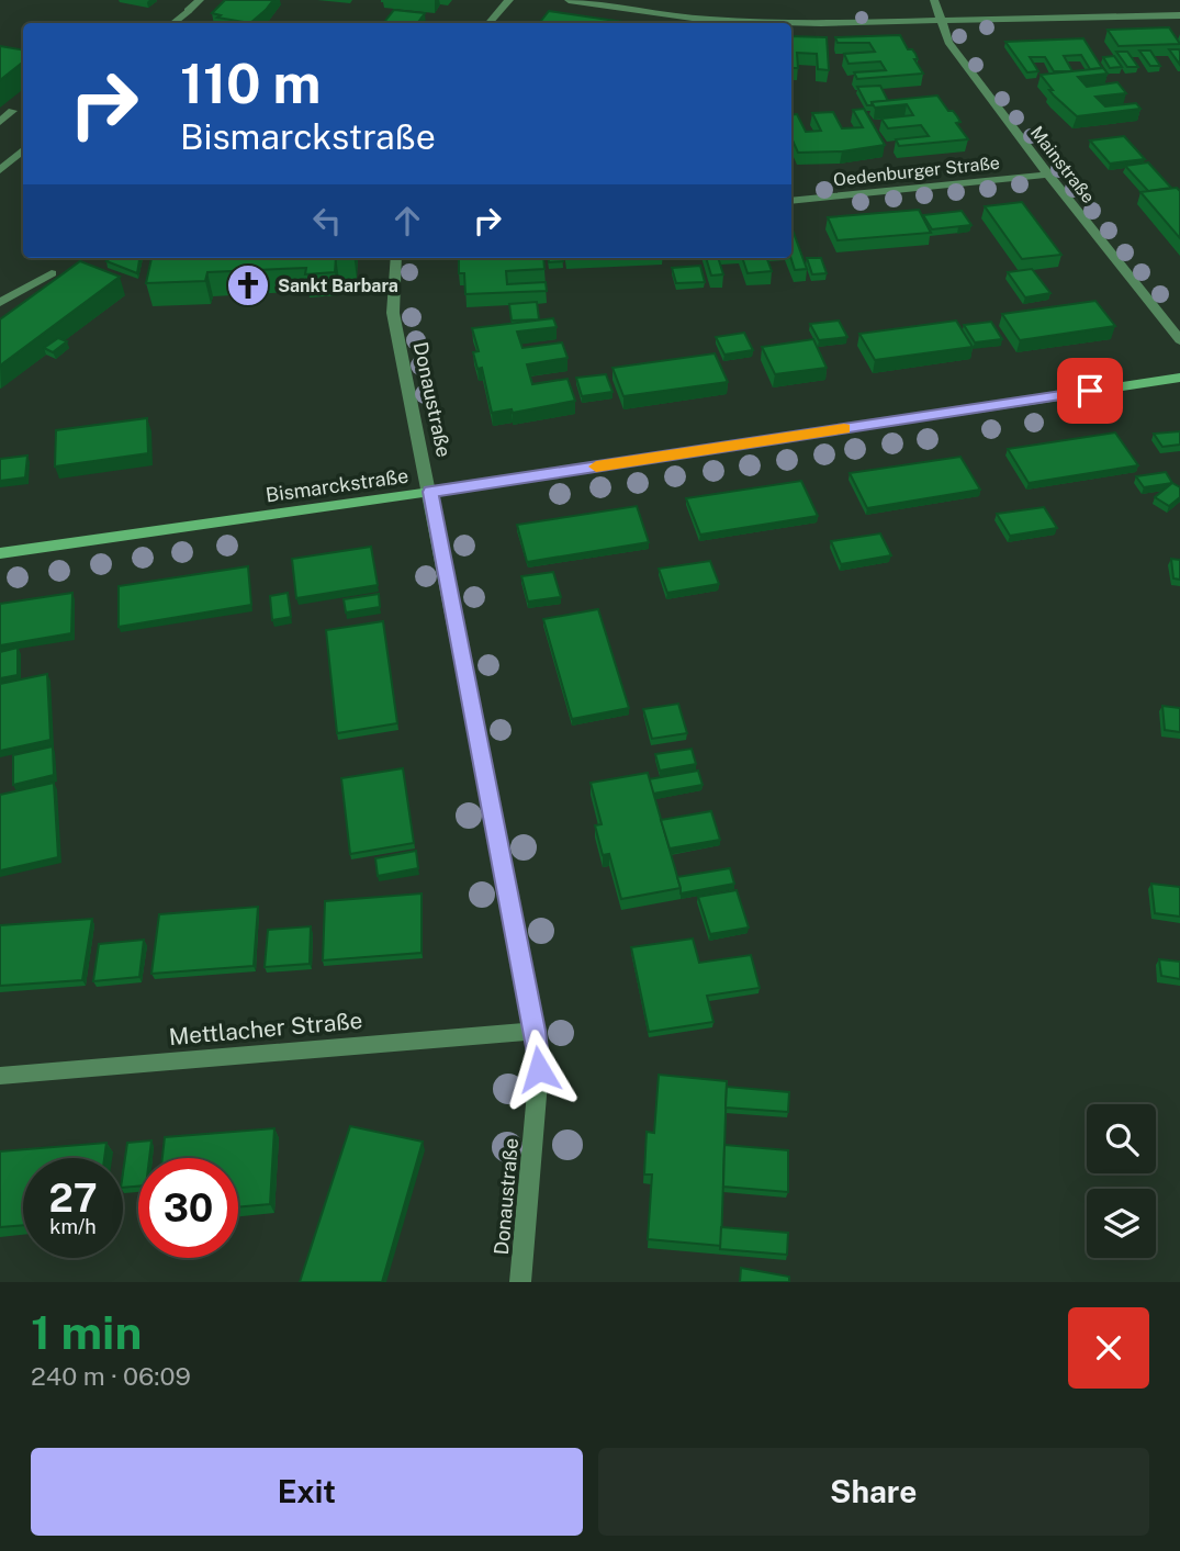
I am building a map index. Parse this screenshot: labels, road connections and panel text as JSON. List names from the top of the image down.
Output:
{
  "streets": {
    "main road": ["Bismarckstraße"],
    "street": [
      "Mainstraße",
      "Oedenburger Straße",
      "Donaustraße",
      "Mettlacher Straße"
    ]
  },
  "crossings": [
    ["Mainstraße", "Oedenburger Straße"],
    ["Donaustraße", "Bismarckstraße"],
    ["Donaustraße", "Mettlacher Straße"]
  ],
  "places": {
    "church": ["Sankt Barbara"]
  },
  "page": {
    "turn": ["110 m", "Bismarckstraße"],
    "speed": "27 km/h",
    "limit": "30",
    "heading": ["1 min", "240 m · 06:09"],
    "buttons": ["Exit", "Share"]
  }
}
